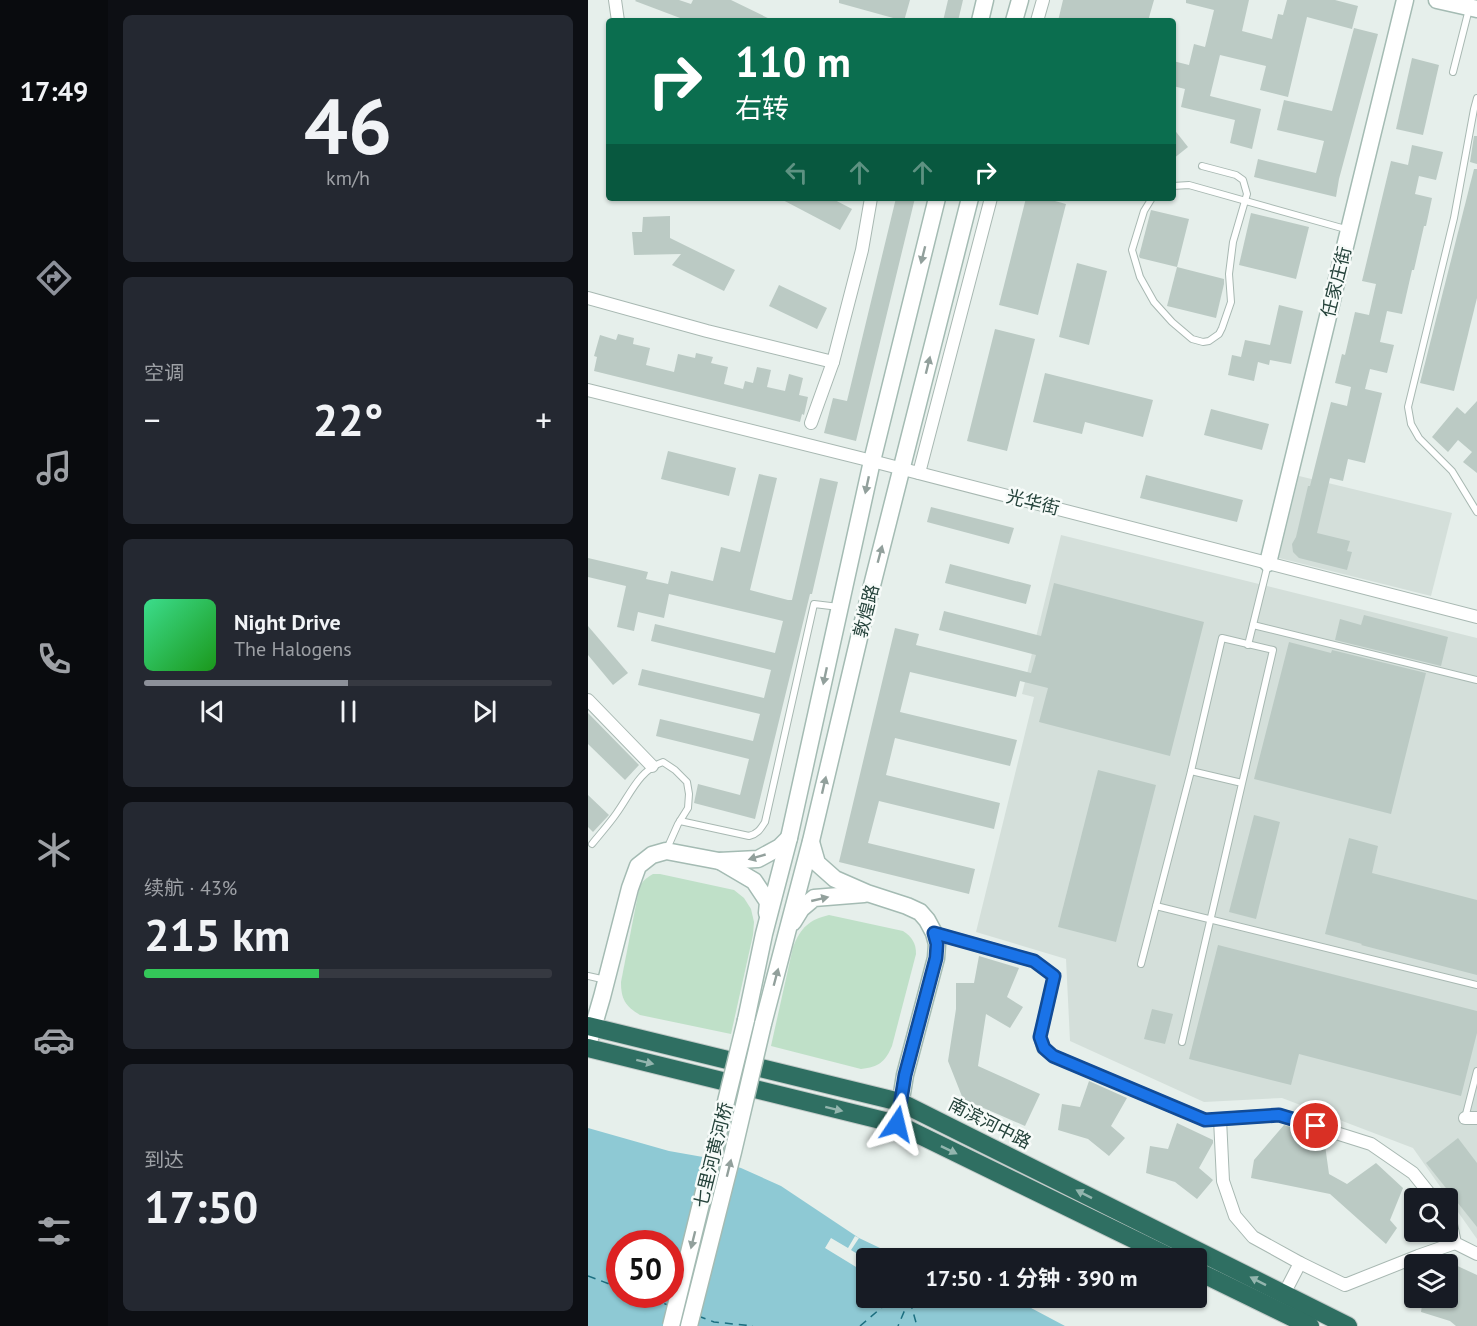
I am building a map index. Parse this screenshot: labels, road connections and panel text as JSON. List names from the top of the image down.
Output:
{
  "streets": {
    "highway": ["南滨河中路"],
    "main road": ["任家庄街", "敦煌路", "七里河黄河桥"],
    "street": ["光华街"]
  },
  "crossings": [
    ["任家庄街", "光华街"],
    ["光华街", "敦煌路"],
    ["敦煌路", "七里河黄河桥"]
  ],
  "page": {
    "tabs": "17:49",
    "tile": [
      ["46", "km/h"],
      "空调",
      ["续航 · 43%", "215 km"],
      ["到达", "17:50"]
    ],
    "turn": ["110 m", "右转"],
    "heat": ["−", "22°", "+"],
    "song": ["Night Drive", "The Halogens"],
    "limit": "50",
    "trip": "17:50 · 1 分钟 · 390 m"
  }
}
